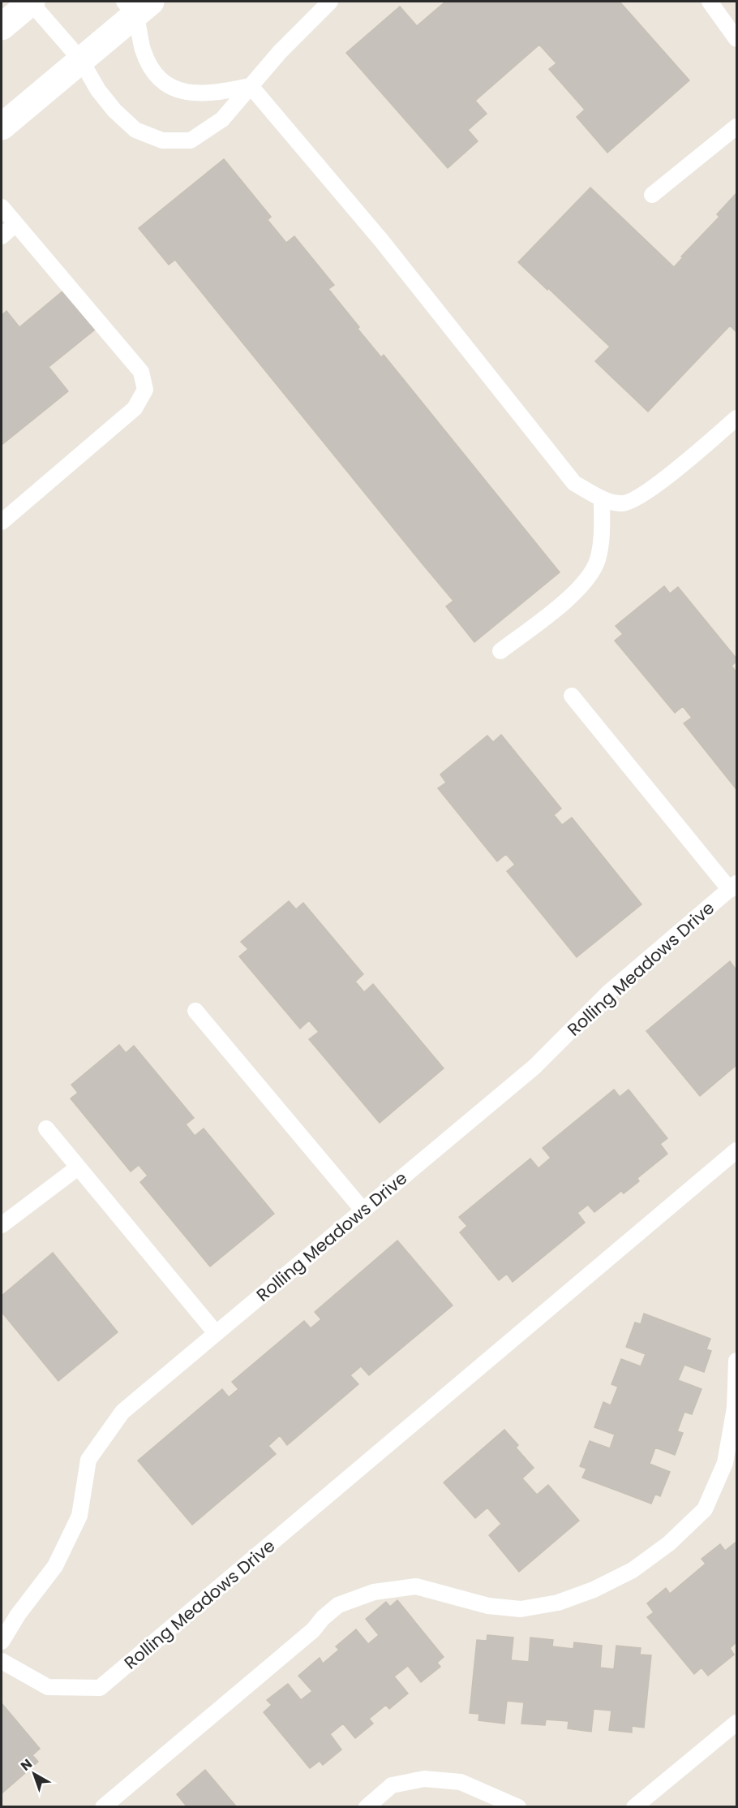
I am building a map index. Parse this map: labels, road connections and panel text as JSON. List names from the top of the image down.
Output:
{
  "streets": {
    "lane": ["Rolling Meadows Drive"]
  },
  "north": "top left"
}
